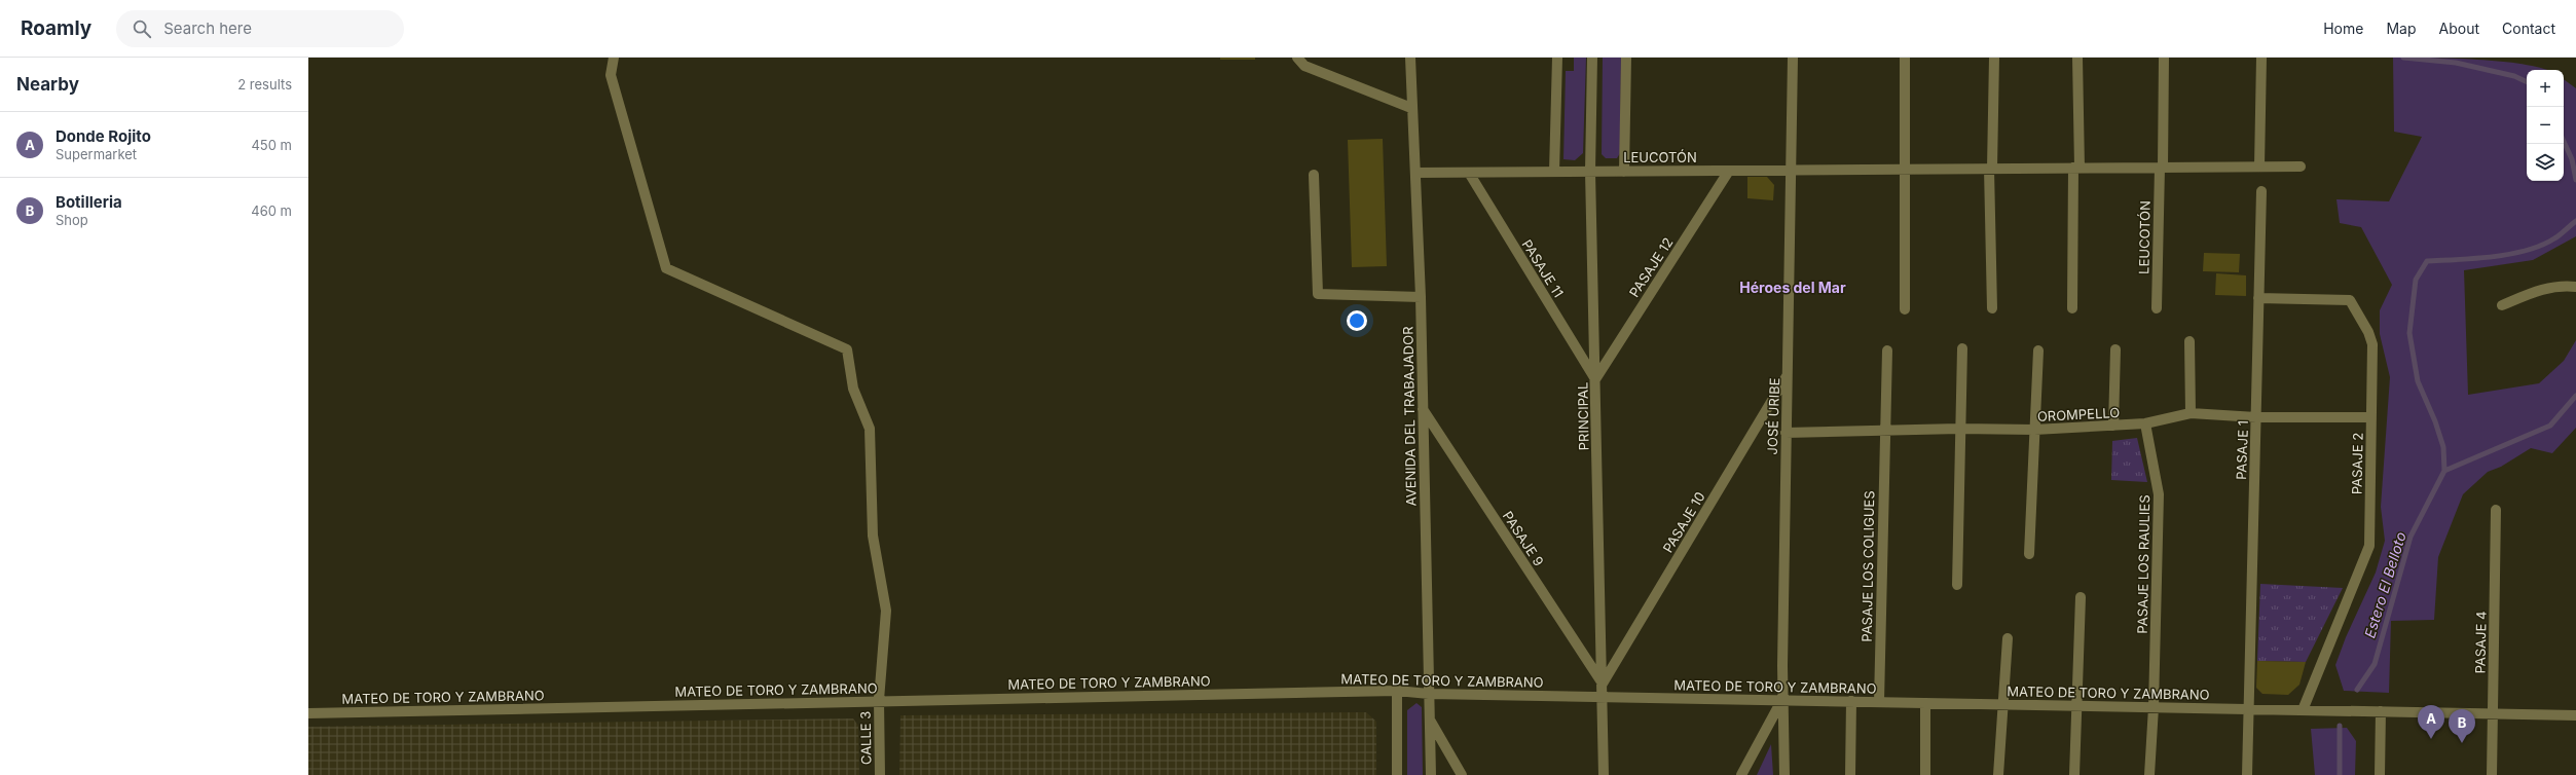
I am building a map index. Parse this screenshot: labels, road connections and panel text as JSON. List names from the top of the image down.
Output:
{
  "streets": {
    "street": [
      "LEUCOTÓN",
      "PASAJE 12",
      "PASAJE 11",
      "OROMPELLO",
      "AVENIDA DEL TRABAJADOR",
      "PRINCIPAL",
      "JOSÉ URIBE",
      "PASAJE 1",
      "PASAJE 2",
      "PASAJE 10",
      "PASAJE 9",
      "PASAJE LOS RAULIES",
      "PASAJE LOS COLIGUES",
      "PASAJE 4",
      "MATEO DE TORO Y ZAMBRANO",
      "CALLE 3"
    ]
  },
  "crossings": [
    ["LEUCOTÓN", "PASAJE 12"],
    ["LEUCOTÓN", "PASAJE 11"],
    ["LEUCOTÓN", "AVENIDA DEL TRABAJADOR"],
    ["LEUCOTÓN", "PRINCIPAL"],
    ["LEUCOTÓN", "JOSÉ URIBE"],
    ["PASAJE 12", "PASAJE 11"],
    ["PASAJE 12", "PRINCIPAL"],
    ["PASAJE 11", "PRINCIPAL"],
    ["OROMPELLO", "JOSÉ URIBE"],
    ["OROMPELLO", "PASAJE 1"],
    ["OROMPELLO", "PASAJE 2"],
    ["OROMPELLO", "PASAJE LOS RAULIES"],
    ["OROMPELLO", "PASAJE LOS COLIGUES"],
    ["AVENIDA DEL TRABAJADOR", "PASAJE 9"],
    ["AVENIDA DEL TRABAJADOR", "MATEO DE TORO Y ZAMBRANO"],
    ["PRINCIPAL", "PASAJE 10"],
    ["PRINCIPAL", "PASAJE 9"],
    ["PRINCIPAL", "MATEO DE TORO Y ZAMBRANO"],
    ["JOSÉ URIBE", "PASAJE 10"],
    ["JOSÉ URIBE", "MATEO DE TORO Y ZAMBRANO"],
    ["PASAJE 1", "PASAJE 2"],
    ["PASAJE 1", "MATEO DE TORO Y ZAMBRANO"],
    ["PASAJE 2", "MATEO DE TORO Y ZAMBRANO"],
    ["PASAJE 10", "PASAJE 9"],
    ["PASAJE LOS RAULIES", "MATEO DE TORO Y ZAMBRANO"],
    ["PASAJE LOS COLIGUES", "MATEO DE TORO Y ZAMBRANO"],
    ["PASAJE 4", "MATEO DE TORO Y ZAMBRANO"],
    ["MATEO DE TORO Y ZAMBRANO", "CALLE 3"]
  ],
  "districts": ["Héroes del Mar"],
  "water": ["Estero El Belloto"],
  "page": {
    "header": "Roamly",
    "search": "Search here",
    "nav": [
      "Home",
      "Map",
      "About",
      "Contact"
    ],
    "heading": ["Nearby", "2 results"],
    "map_buttons": ["+", "−"],
    "list": [
      {
        "mark": "A",
        "name": "Donde Rojito",
        "note": "Supermarket",
        "value": "450 m"
      },
      {
        "mark": "B",
        "name": "Botilleria",
        "note": "Shop",
        "value": "460 m"
      }
    ],
    "pins": ["A", "B"]
  }
}
